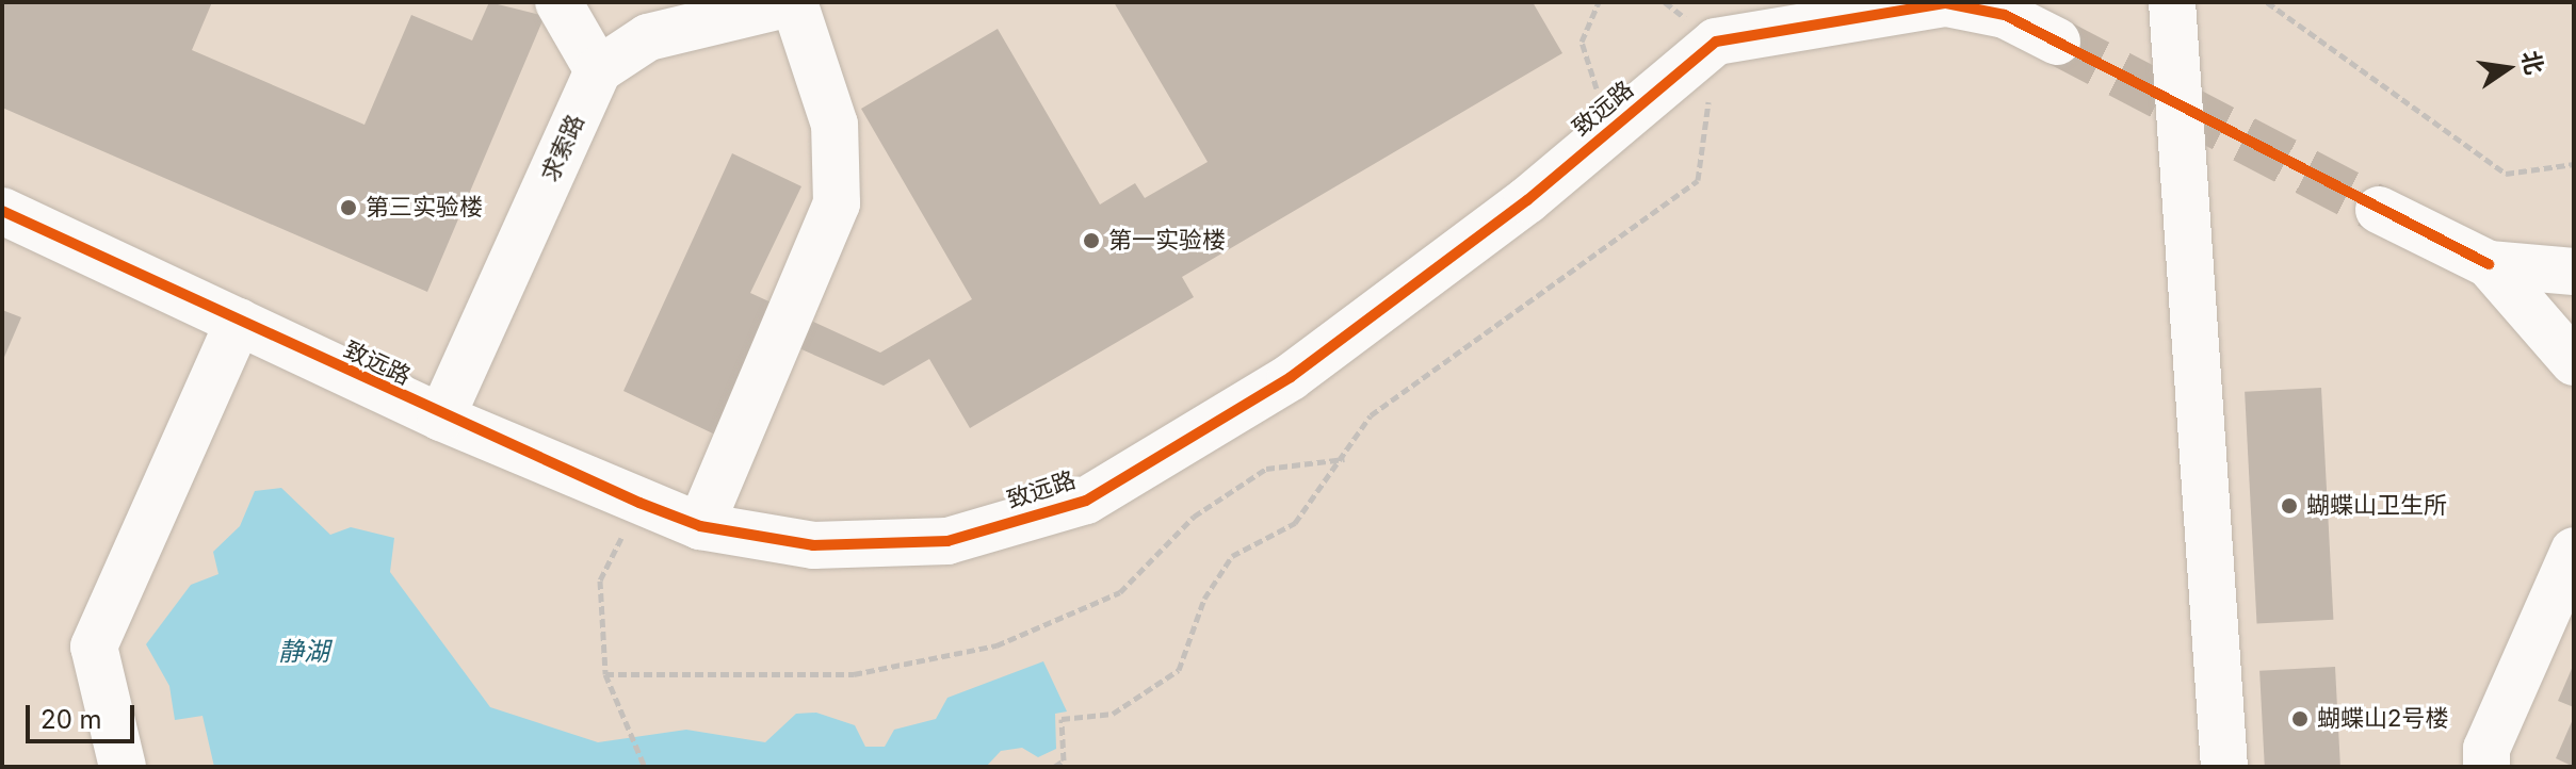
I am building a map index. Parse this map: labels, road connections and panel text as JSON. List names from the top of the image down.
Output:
{
  "streets": {
    "street": ["致远路", "求索路"]
  },
  "crossings": [
    ["致远路", "求索路"]
  ],
  "water": ["静湖"],
  "places": [
    "第三实验楼",
    "第一实验楼",
    "蝴蝶山卫生所",
    "蝴蝶山2号楼"
  ],
  "scale_bar": "20 m",
  "north": "right"
}
